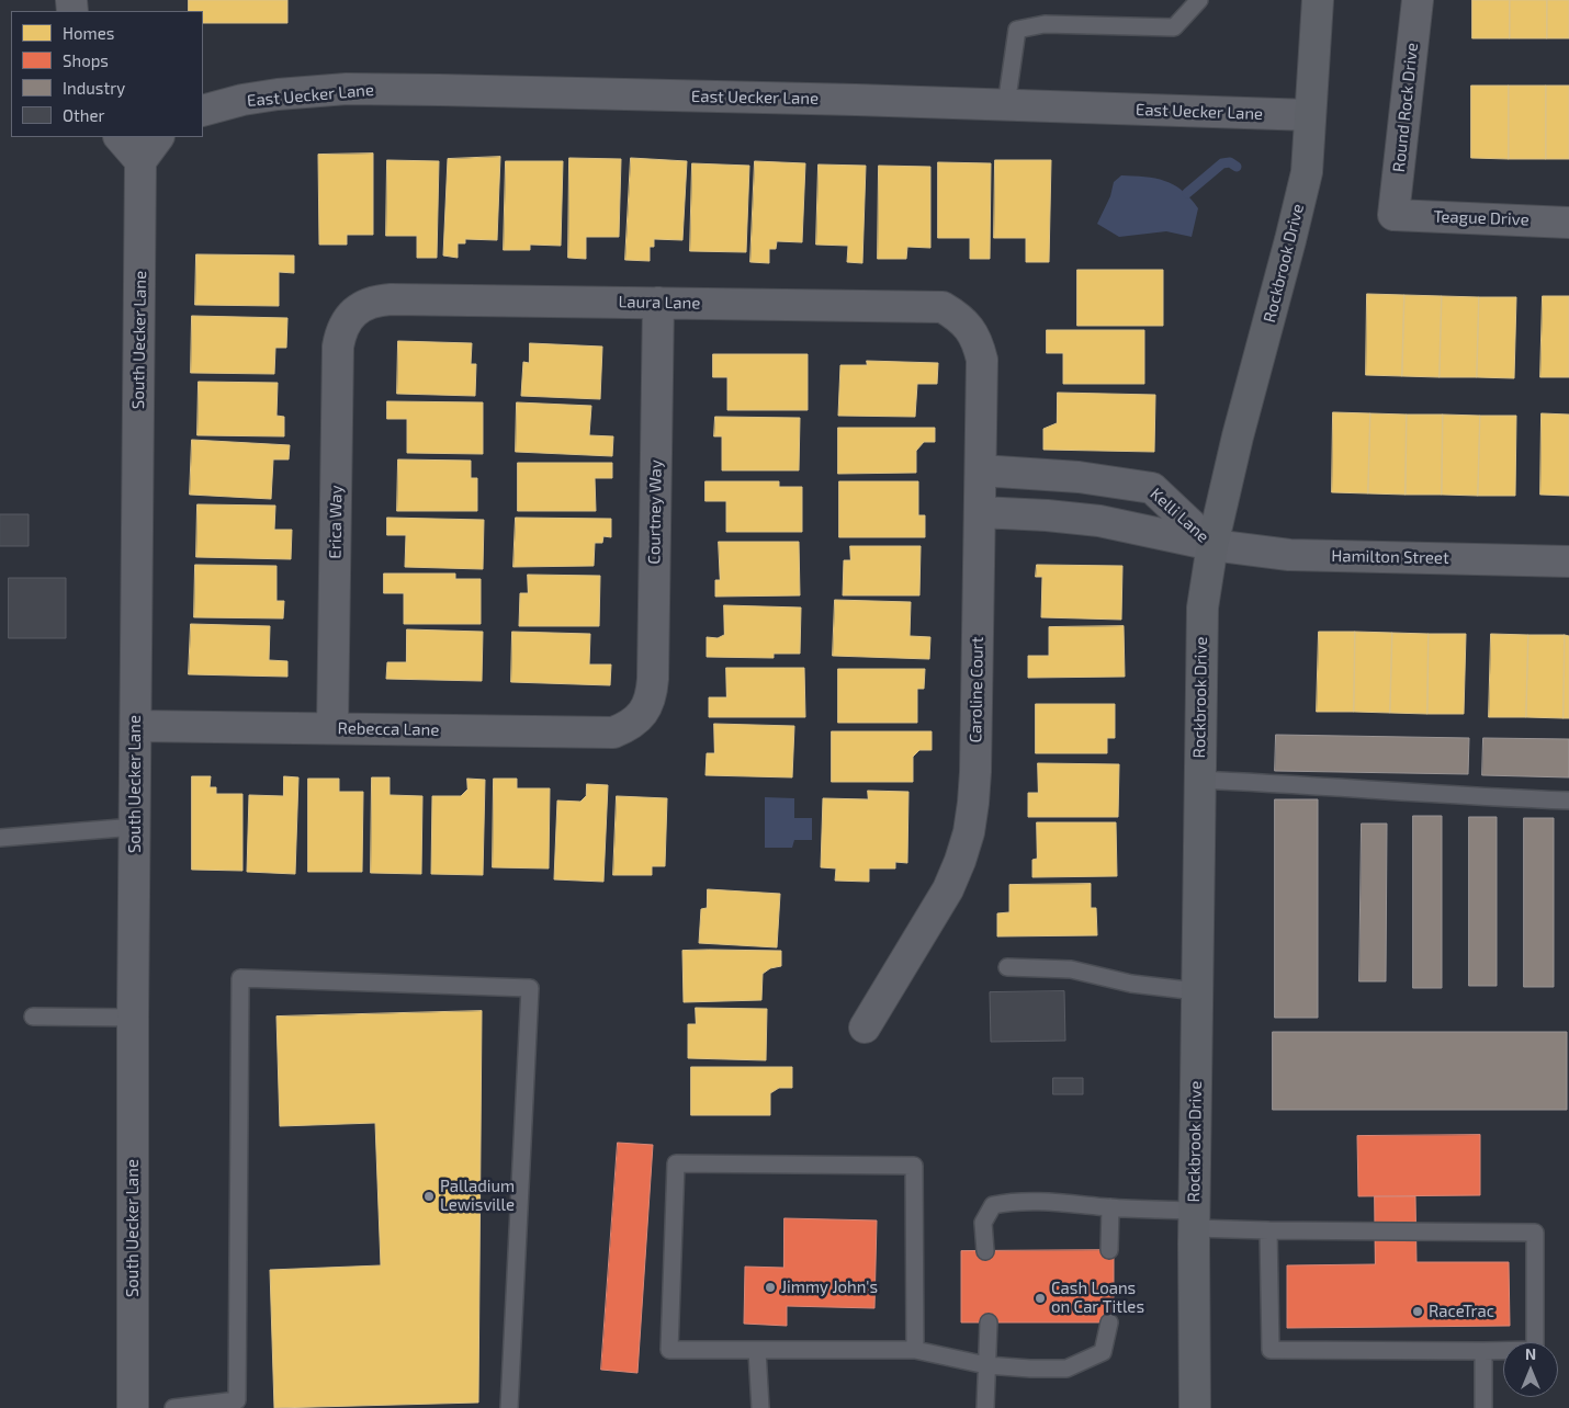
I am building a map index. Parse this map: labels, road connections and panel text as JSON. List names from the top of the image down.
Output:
{
  "streets": {
    "street": [
      "East Uecker Lane",
      "Round Rock Drive",
      "Teague Drive",
      "Rockbrook Drive",
      "Laura Lane",
      "South Uecker Lane",
      "Courtney Way",
      "Kelli Lane",
      "Erica Way",
      "Hamilton Street",
      "Caroline Court",
      "Rebecca Lane"
    ]
  },
  "crossings": [
    ["East Uecker Lane", "Rockbrook Drive"],
    ["Round Rock Drive", "Teague Drive"],
    ["Rockbrook Drive", "Kelli Lane"],
    ["Rockbrook Drive", "Hamilton Street"],
    ["Laura Lane", "Courtney Way"],
    ["Laura Lane", "Erica Way"],
    ["Laura Lane", "Caroline Court"],
    ["South Uecker Lane", "Rebecca Lane"],
    ["Courtney Way", "Rebecca Lane"],
    ["Kelli Lane", "Hamilton Street"],
    ["Kelli Lane", "Caroline Court"],
    ["Erica Way", "Rebecca Lane"]
  ],
  "places": [
    "Palladium Lewisville",
    "Jimmy John's",
    "Cash Loans on Car Titles",
    "RaceTrac"
  ],
  "legend": [
    "Homes",
    "Shops",
    "Industry",
    "Other"
  ],
  "north": "top"
}
